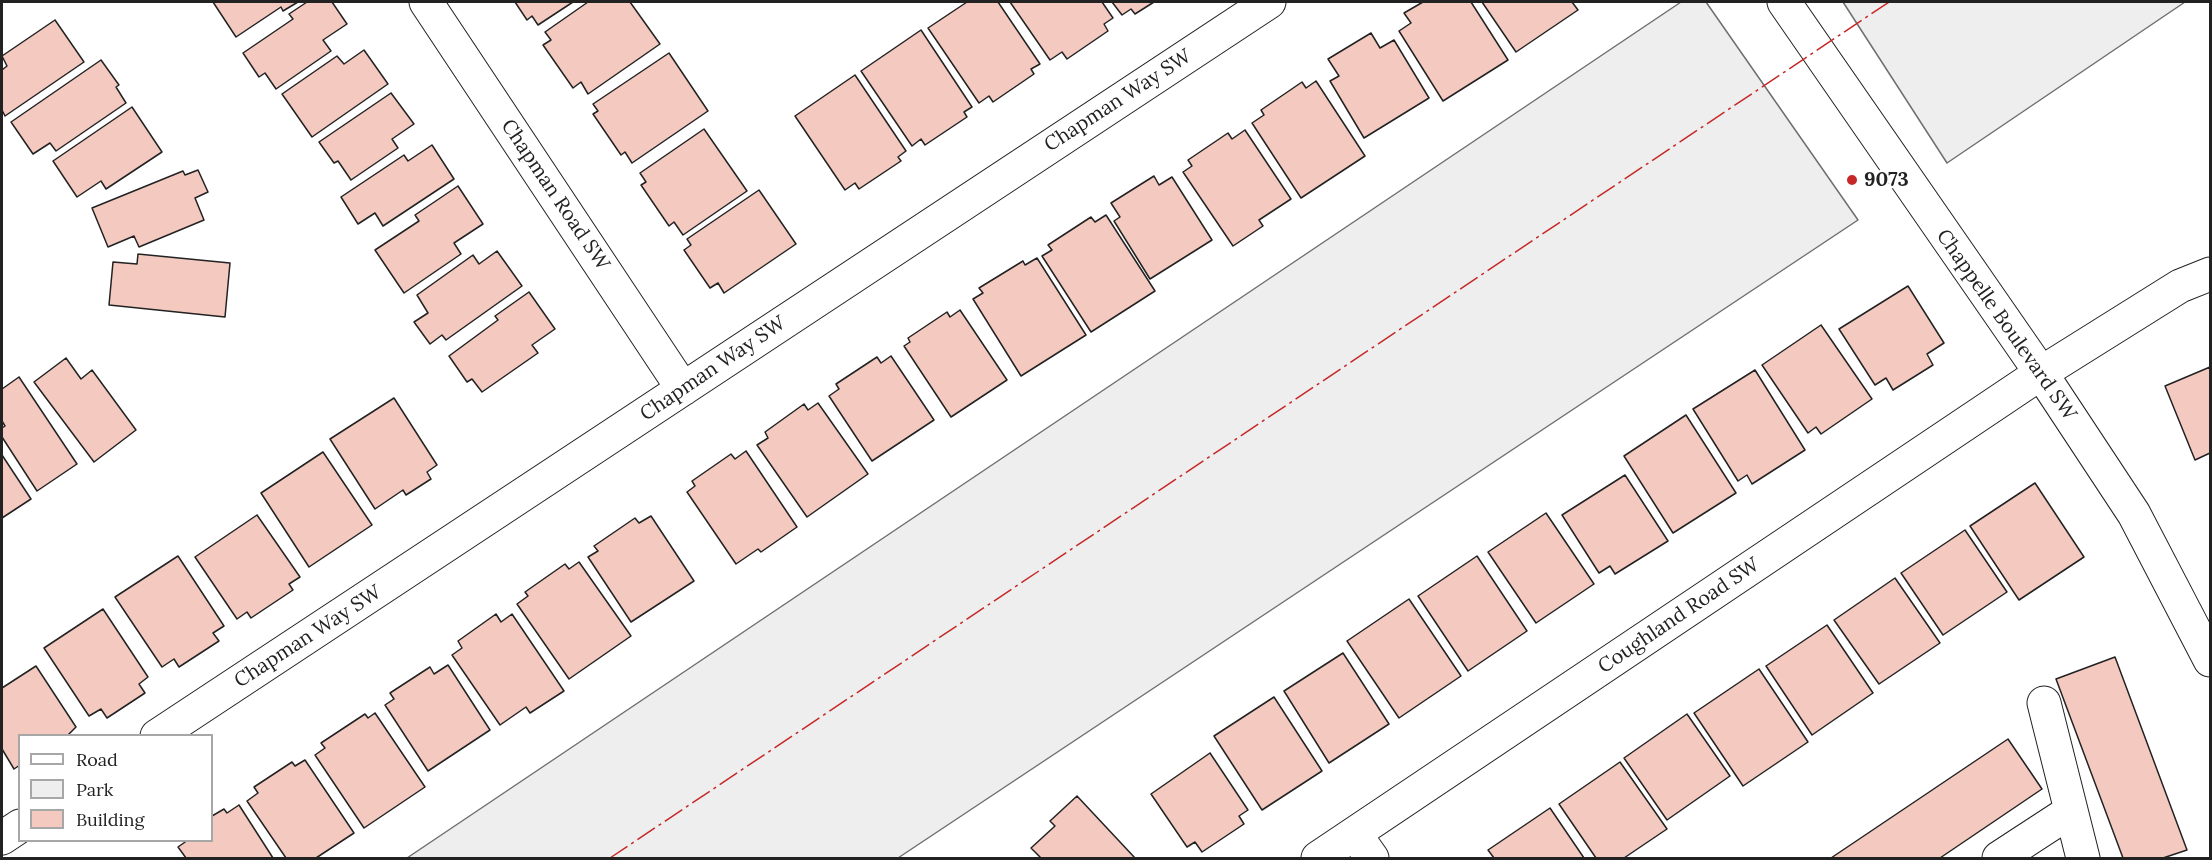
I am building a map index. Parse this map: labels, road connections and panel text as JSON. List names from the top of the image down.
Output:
{
  "streets": {
    "street": [
      "Chapman Way SW",
      "Chapman Road SW",
      "Chappelle Boulevard SW",
      "Coughland Road SW"
    ]
  },
  "crossings": [
    ["Chapman Way SW", "Chapman Road SW"],
    ["Chappelle Boulevard SW", "Coughland Road SW"]
  ],
  "places": ["9073"],
  "legend": ["Road", "Park", "Building"]
}
